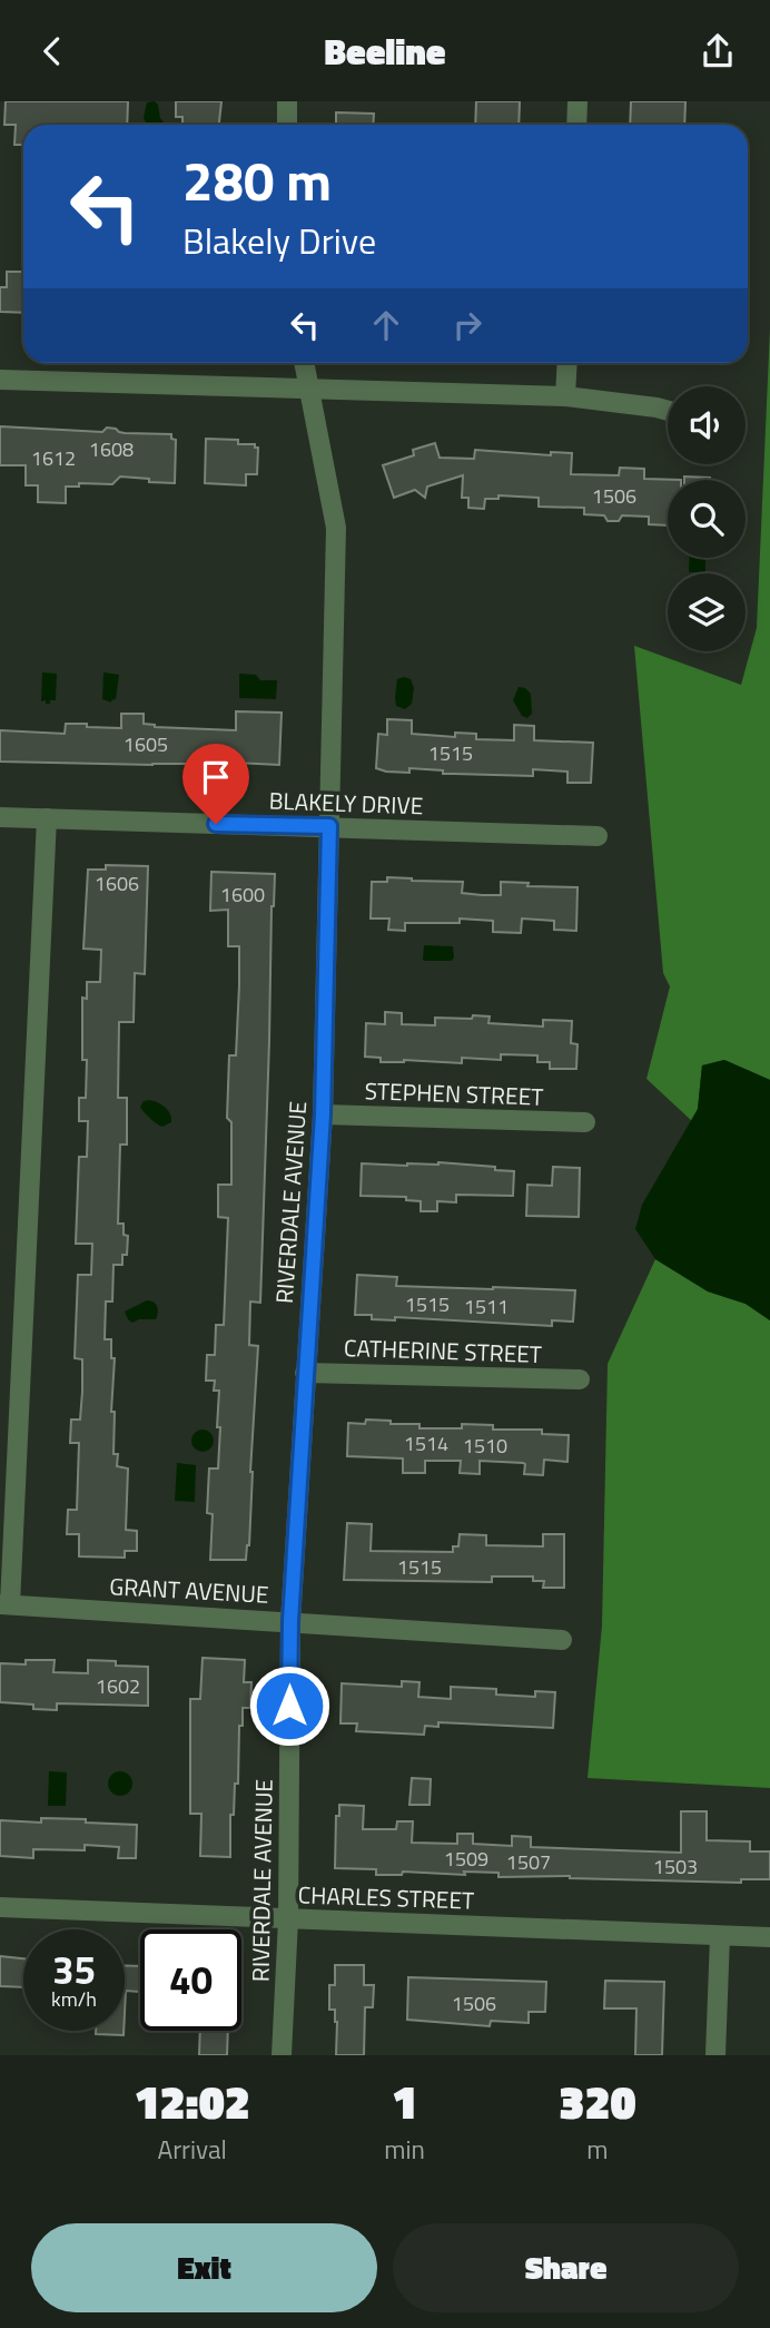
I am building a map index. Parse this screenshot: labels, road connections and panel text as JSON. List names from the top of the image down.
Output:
{
  "streets": {
    "street": [
      "BLAKELY DRIVE",
      "STEPHEN STREET",
      "RIVERDALE AVENUE",
      "CATHERINE STREET",
      "GRANT AVENUE",
      "CHARLES STREET"
    ]
  },
  "crossings": [
    ["BLAKELY DRIVE", "RIVERDALE AVENUE"],
    ["STEPHEN STREET", "RIVERDALE AVENUE"],
    ["RIVERDALE AVENUE", "CATHERINE STREET"],
    ["RIVERDALE AVENUE", "GRANT AVENUE"],
    ["RIVERDALE AVENUE", "CHARLES STREET"]
  ],
  "house_numbers": [
    "1608",
    "1612",
    "1506",
    "1605",
    "1515",
    "1606",
    "1600",
    "1515",
    "1511",
    "1514",
    "1510",
    "1515",
    "1602",
    "1509",
    "1507",
    "1503",
    "1506"
  ],
  "page": {
    "header": "Beeline",
    "turn": ["280 m", "Blakely Drive"],
    "speed": "35 km/h",
    "limit": "40",
    "eta": [
      "12:02",
      "Arrival",
      "1",
      "min",
      "320",
      "m"
    ],
    "buttons": ["Exit", "Share"]
  }
}
